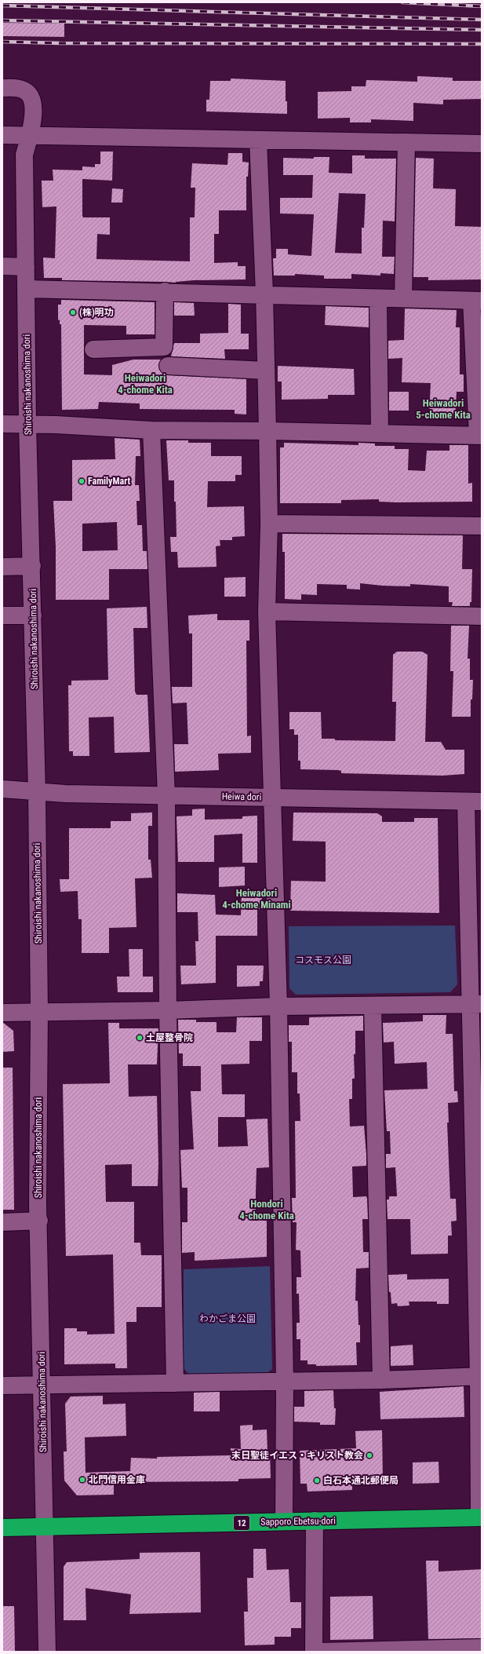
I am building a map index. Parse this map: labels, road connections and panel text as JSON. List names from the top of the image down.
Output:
{
  "streets": {
    "highway": ["Sapporo Ebetsu-dori", "12"],
    "street": ["Shiroishi nakanoshima dori", "Heiwa dori"]
  },
  "crossings": [
    ["Shiroishi nakanoshima dori", "Heiwa dori"],
    ["Shiroishi nakanoshima dori", "Sapporo Ebetsu-dori"]
  ],
  "districts": [
    "Heiwadori 4-chome Kita",
    "Heiwadori 5-chome Kita",
    "Heiwadori 4-chome Minami",
    "Hondori 4-chome Kita"
  ],
  "parks": ["コスモス公園", "わかごま公園"],
  "places": [
    "(株)明功",
    "FamilyMart",
    "土屋整骨院",
    "末日聖徒イエス・キリスト教会",
    "北門信用金庫",
    "白石本通北郵便局"
  ]
}
